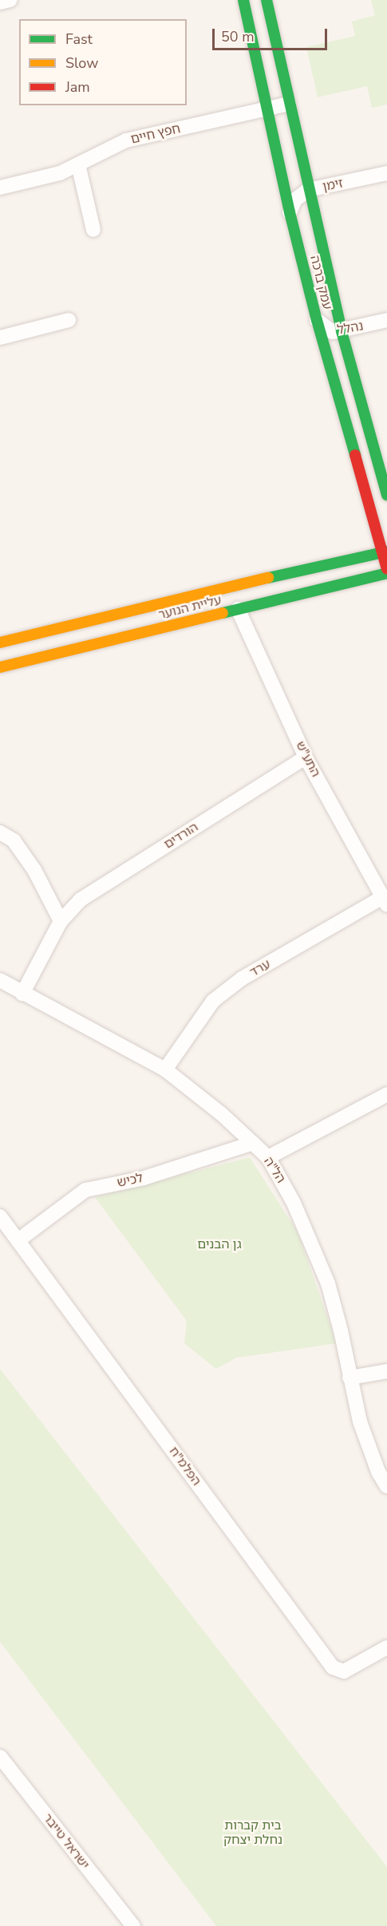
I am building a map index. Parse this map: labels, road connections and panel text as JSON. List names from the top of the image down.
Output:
{
  "streets": {
    "street": [
      "חפץ חיים",
      "זימן",
      "עמק ברכה",
      "נהלל",
      "עליית הנוער",
      "התע\"ש",
      "הורדים",
      "ערד",
      "הל\"ה",
      "לכיש",
      "הפלמ\"ח",
      "ישראל טייבר"
    ]
  },
  "crossings": [
    ["חפץ חיים", "עמק ברכה"],
    ["זימן", "עמק ברכה"],
    ["עמק ברכה", "נהלל"],
    ["עמק ברכה", "עליית הנוער"],
    ["עליית הנוער", "התע\"ש"],
    ["התע\"ש", "הורדים"],
    ["התע\"ש", "ערד"],
    ["הורדים", "הל\"ה"],
    ["ערד", "הל\"ה"],
    ["הל\"ה", "לכיש"],
    ["לכיש", "הפלמ\"ח"]
  ],
  "parks": ["גן הבנים", "בית קברות נחלת יצחק"],
  "legend": ["Fast", "Slow", "Jam"],
  "scale_bar": "50 m"
}
